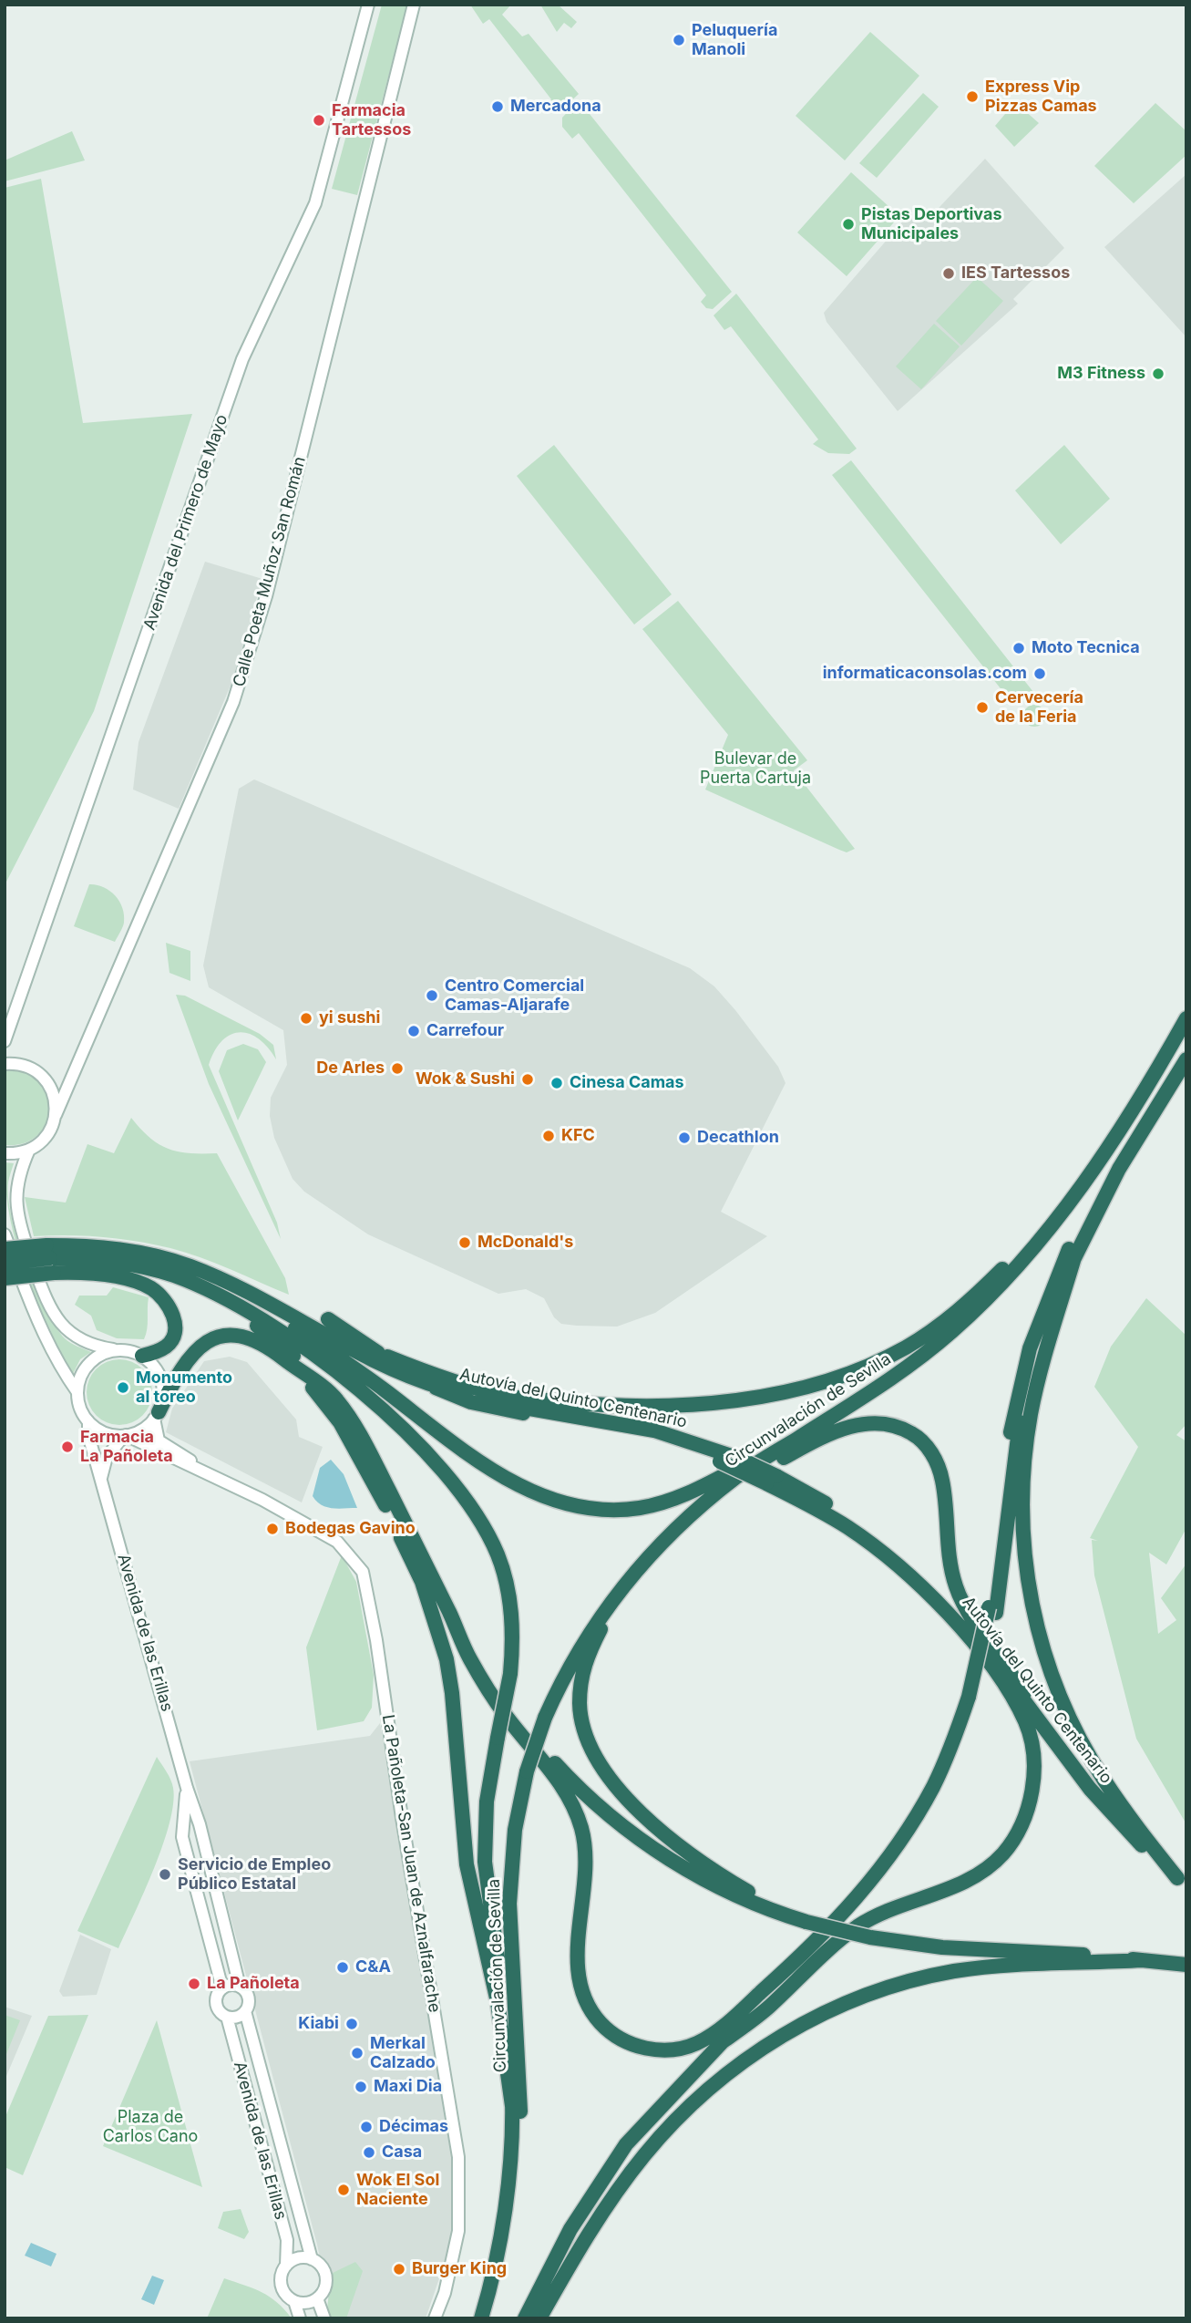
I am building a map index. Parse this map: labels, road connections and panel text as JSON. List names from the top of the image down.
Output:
{
  "streets": {
    "highway": ["Autovía del Quinto Centenario", "Circunvalación de Sevilla"],
    "main road": [
      "Avenida del Primero de Mayo",
      "Calle Poeta Muñoz San Román",
      "Avenida de las Erillas",
      "La Pañoleta-San Juan de Aznalfarache"
    ]
  },
  "parks": ["Bulevar de Puerta Cartuja", "Plaza de Carlos Cano"],
  "places": [
    "Peluquería Manoli",
    "Express Vip Pizzas Camas",
    "Mercadona",
    "Farmacia Tartessos",
    "Pistas Deportivas Municipales",
    "IES Tartessos",
    "M3 Fitness",
    "Moto Tecnica",
    "informaticaconsolas.com",
    "Cervecería de la Feria",
    "Centro Comercial Camas-Aljarafe",
    "yi sushi",
    "Carrefour",
    "De Arles",
    "Wok & Sushi",
    "Cinesa Camas",
    "KFC",
    "Decathlon",
    "McDonald's",
    "Monumento al toreo",
    "Farmacia La Pañoleta",
    "Bodegas Gavino",
    "Servicio de Empleo Público Estatal",
    "C&A",
    "La Pañoleta",
    "Kiabi",
    "Merkal Calzado",
    "Maxi Dia",
    "Décimas",
    "Casa",
    "Wok El Sol Naciente",
    "Burger King"
  ]
}
